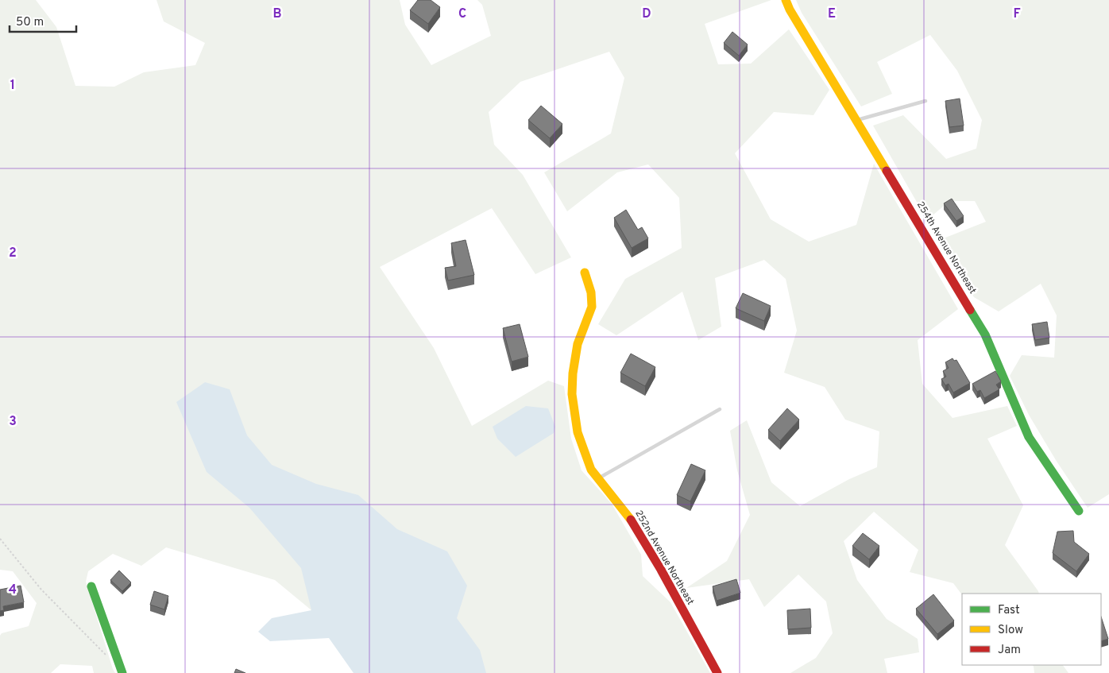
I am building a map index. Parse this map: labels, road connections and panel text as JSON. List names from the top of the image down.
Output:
{
  "streets": {
    "street": ["254th Avenue Northeast", "252nd Avenue Northeast"]
  },
  "legend": ["Fast", "Slow", "Jam"],
  "scale_bar": "50 m",
  "grid": {
    "columns": [
      "B",
      "C",
      "D",
      "E",
      "F"
    ],
    "rows": [
      "1",
      "2",
      "3",
      "4"
    ]
  }
}
